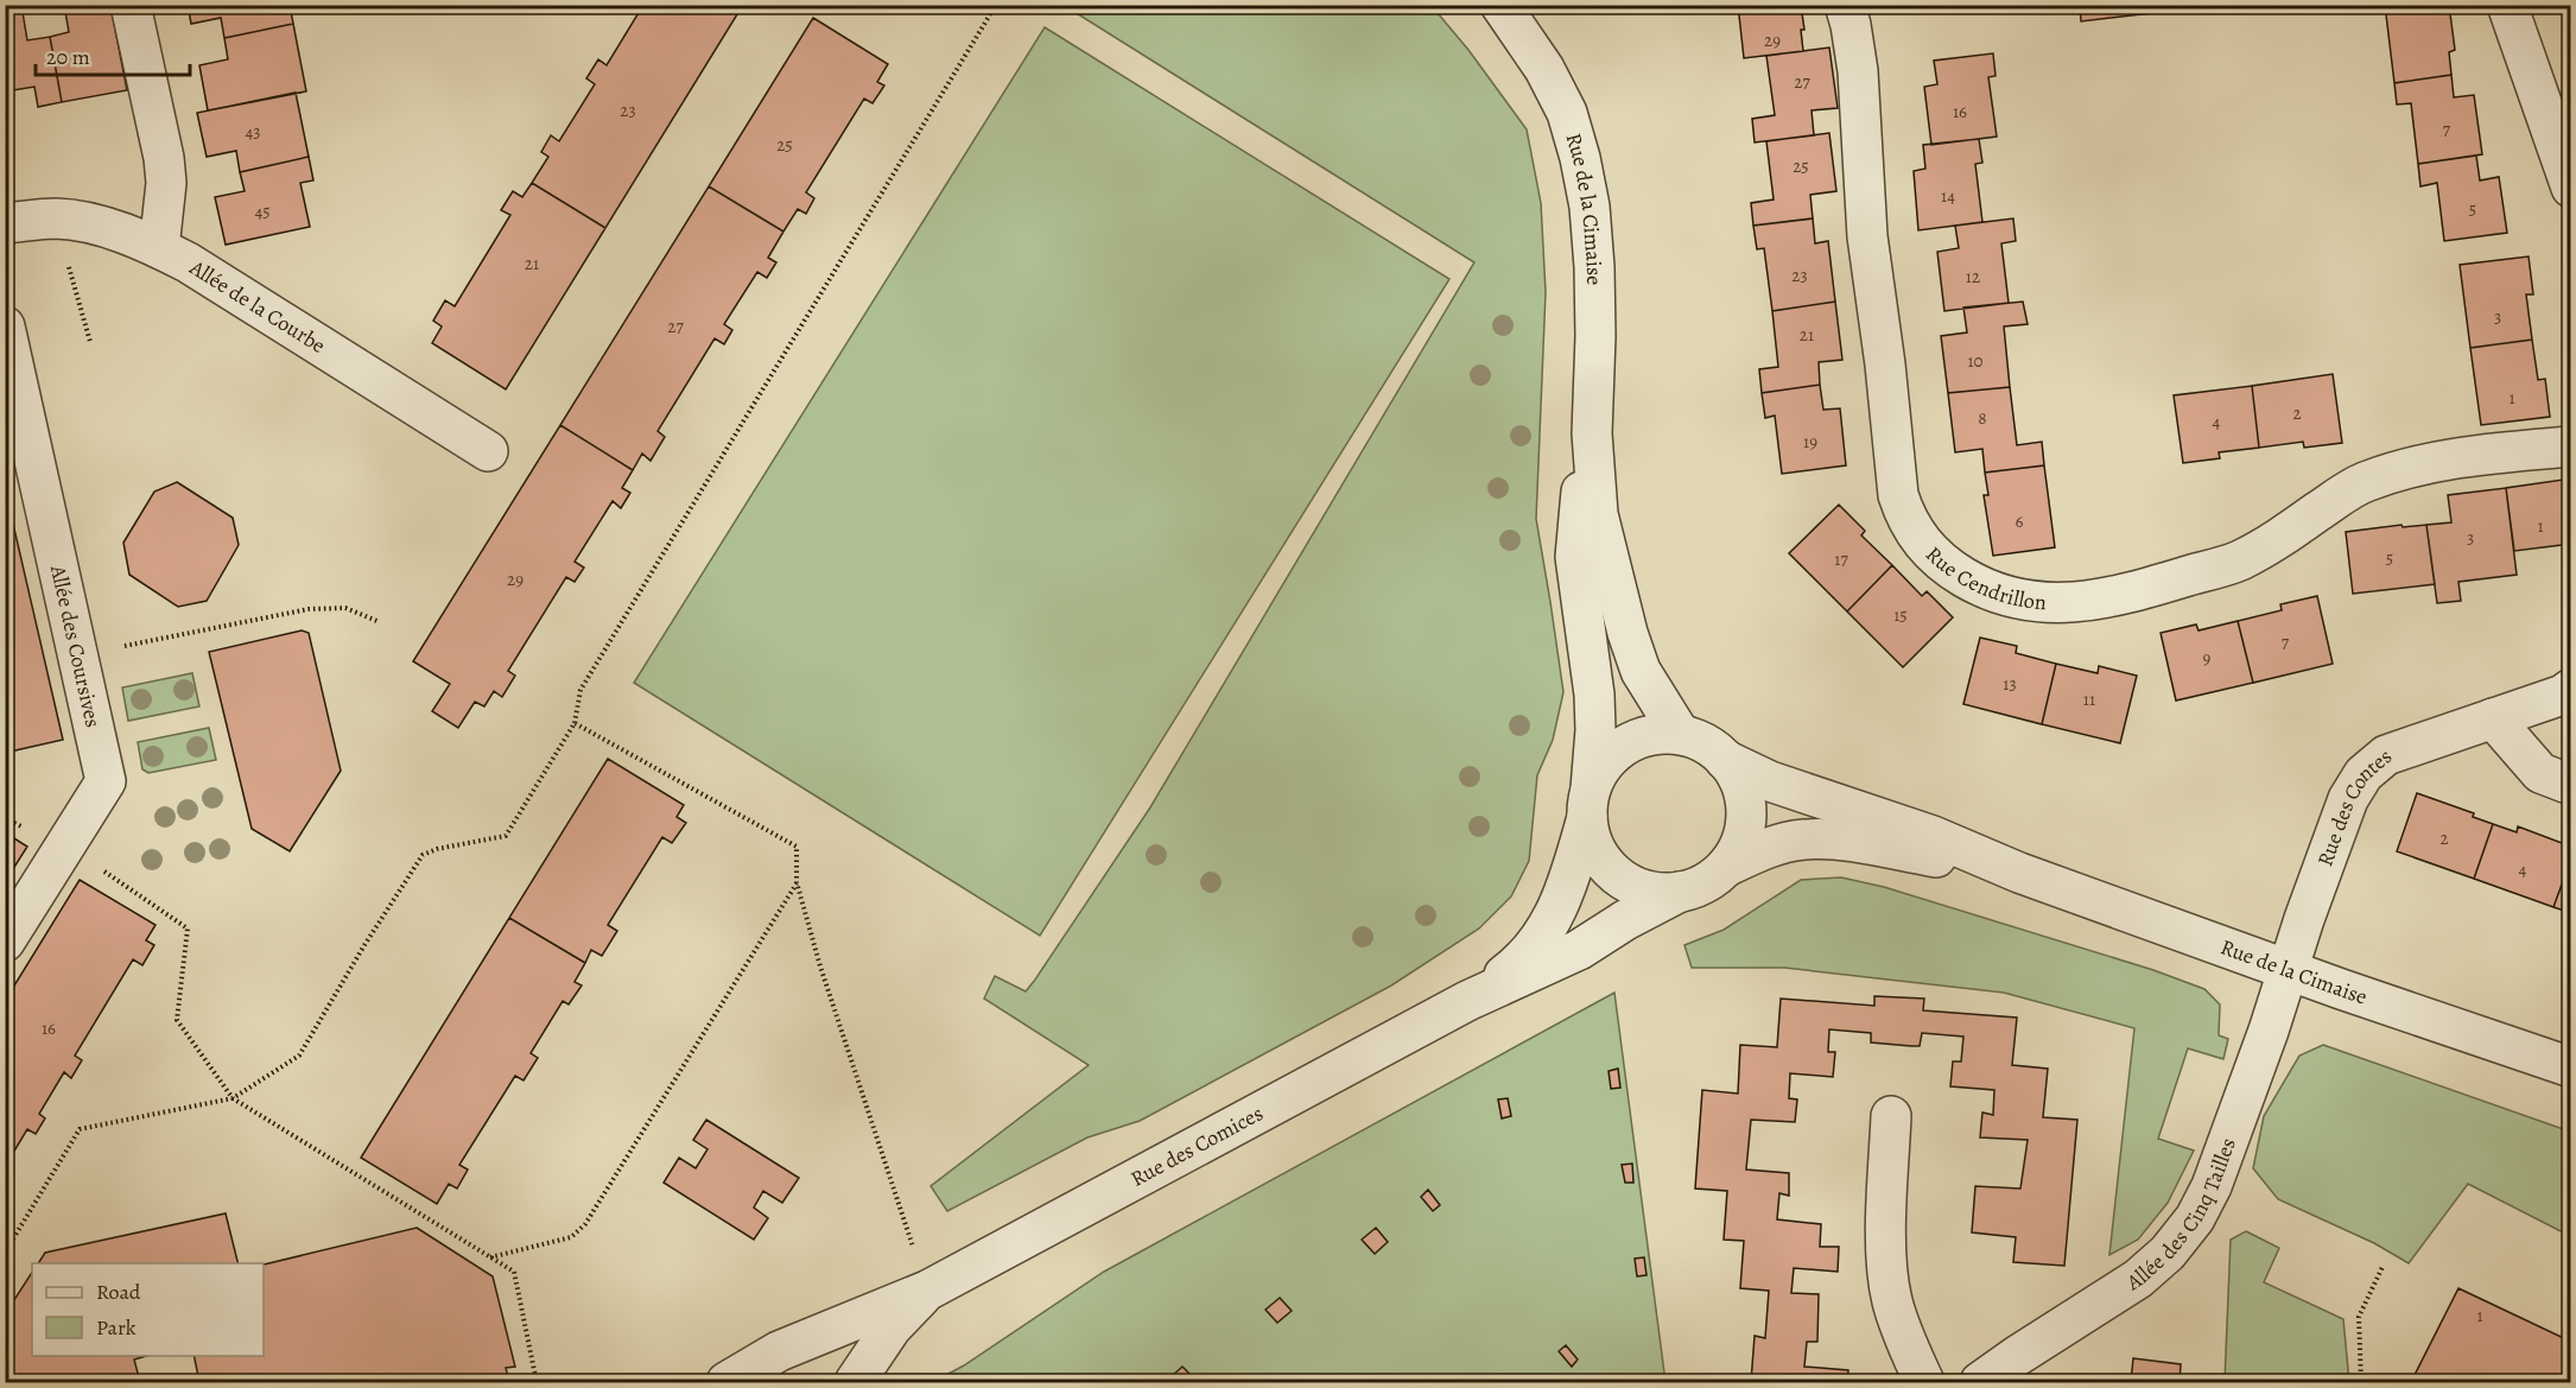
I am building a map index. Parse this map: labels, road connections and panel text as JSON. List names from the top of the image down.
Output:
{
  "streets": {
    "street": [
      "Rue de la Cimaise",
      "Allée de la Courbe",
      "Rue Cendrillon",
      "Allée des Coursives",
      "Rue des Contes",
      "Rue des Comices",
      "Allée des Cinq Tailles"
    ]
  },
  "crossings": [
    ["Rue de la Cimaise", "Rue des Contes"],
    ["Rue de la Cimaise", "Rue des Comices"],
    ["Rue de la Cimaise", "Allée des Cinq Tailles"],
    ["Rue des Contes", "Allée des Cinq Tailles"]
  ],
  "house_numbers": [
    "29",
    "27",
    "23",
    "16",
    "7",
    "43",
    "25",
    "25",
    "14",
    "5",
    "45",
    "21",
    "23",
    "12",
    "3",
    "27",
    "21",
    "10",
    "1",
    "2",
    "8",
    "4",
    "19",
    "6",
    "1",
    "3",
    "5",
    "17",
    "29",
    "15",
    "7",
    "9",
    "13",
    "11",
    "2",
    "4",
    "16",
    "1"
  ],
  "legend": ["Road", "Park"],
  "scale_bar": "20 m"
}
